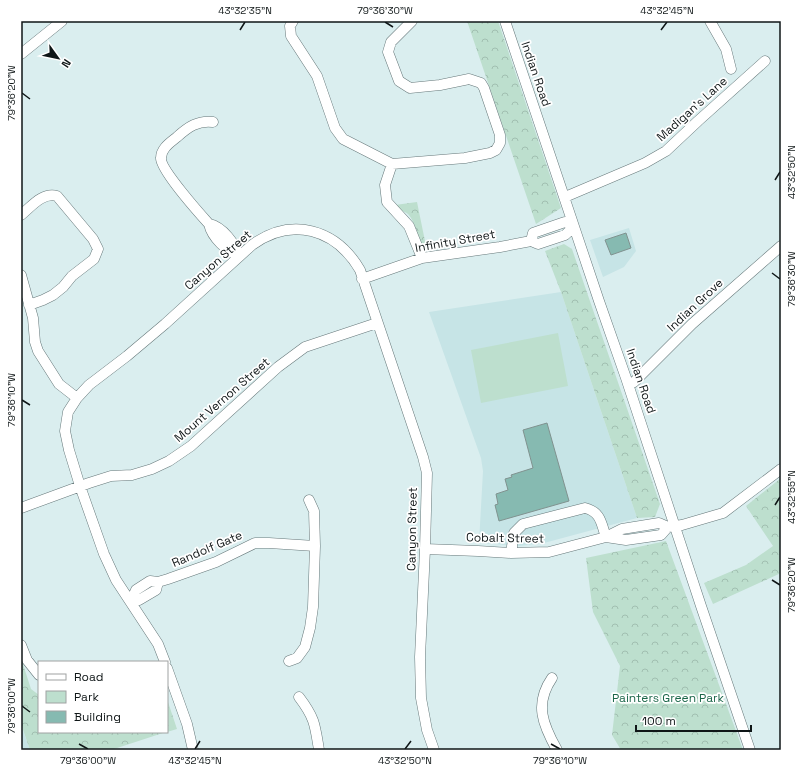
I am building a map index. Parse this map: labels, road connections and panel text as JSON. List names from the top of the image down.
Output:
{
  "streets": {
    "street": [
      "Indian Road",
      "Madigan's Lane",
      "Infinity Street",
      "Canyon Street",
      "Indian Grove",
      "Mount Vernon Street",
      "Cobalt Street",
      "Randolf Gate"
    ]
  },
  "crossings": [
    ["Indian Road", "Madigan's Lane"],
    ["Indian Road", "Infinity Street"],
    ["Indian Road", "Indian Grove"],
    ["Indian Road", "Cobalt Street"],
    ["Infinity Street", "Canyon Street"],
    ["Canyon Street", "Mount Vernon Street"],
    ["Canyon Street", "Cobalt Street"],
    ["Canyon Street", "Randolf Gate"]
  ],
  "parks": ["Painters Green Park"],
  "legend": ["Road", "Park", "Building"],
  "scale_bar": "100 m",
  "north": "bottom right",
  "coordinates": [
    "43°32'35\"N",
    "79°36'30\"W",
    "43°32'45\"N",
    "79°36'20\"W",
    "43°32'50\"N",
    "79°36'10\"W",
    "43°32'55\"N",
    "79°36'00\"W"
  ]
}
